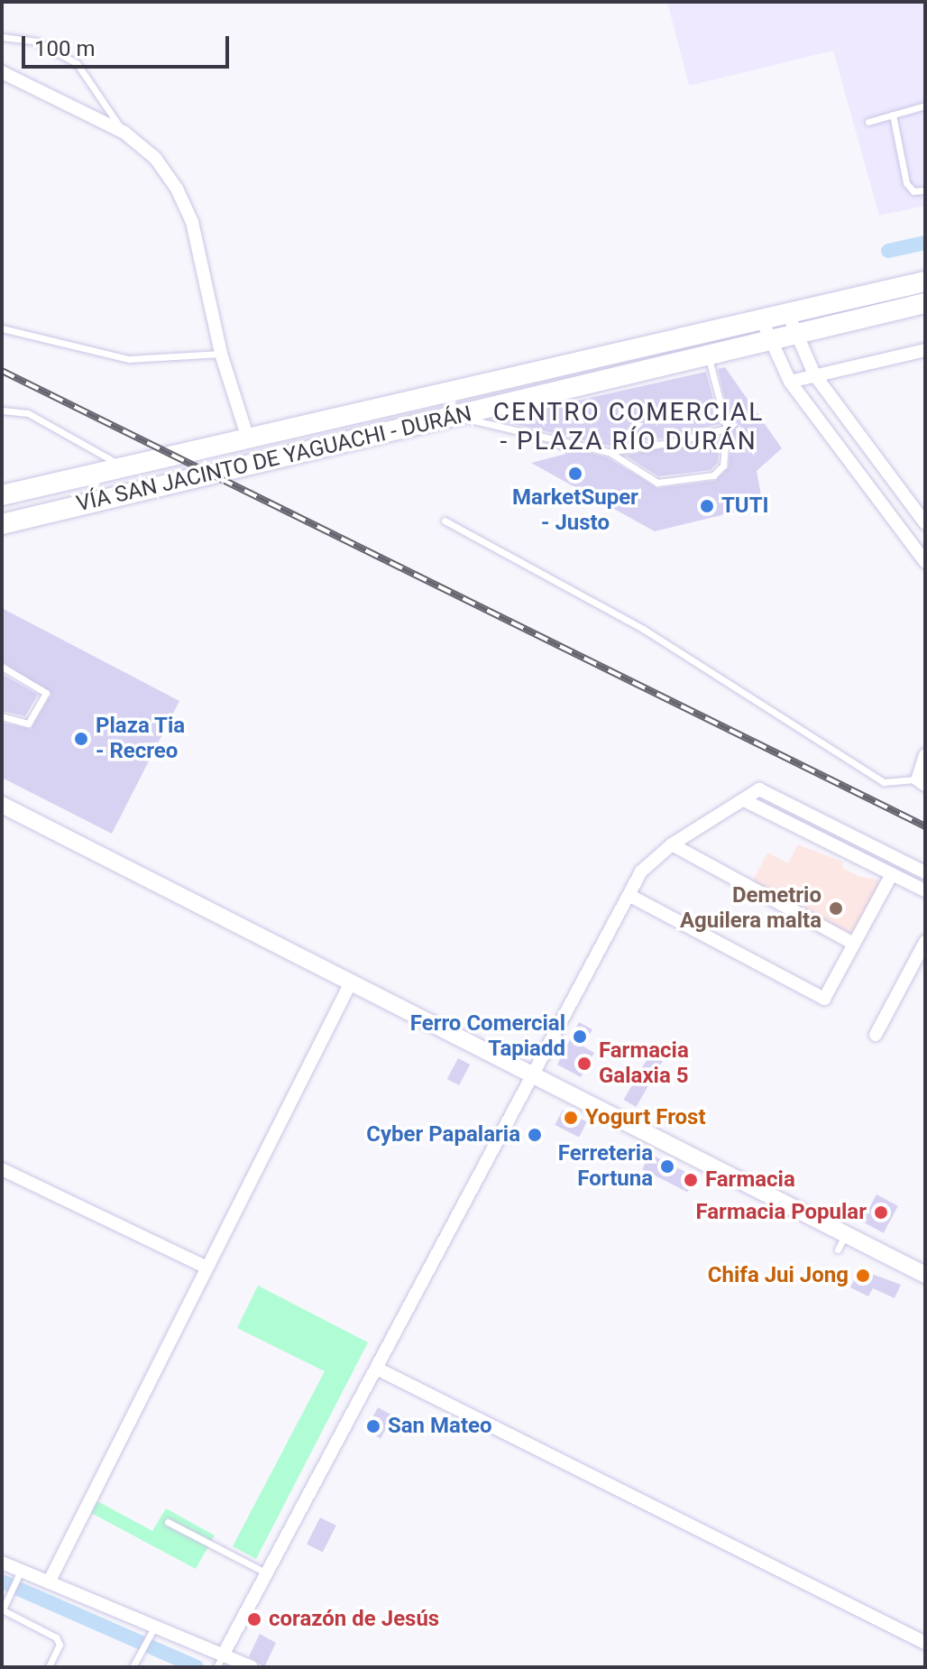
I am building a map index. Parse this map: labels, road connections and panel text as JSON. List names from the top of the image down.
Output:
{
  "streets": {
    "main road": ["VÍA SAN JACINTO DE YAGUACHI - DURÁN"]
  },
  "districts": ["CENTRO COMERCIAL - PLAZA RÍO DURÁN"],
  "places": [
    "MarketSuper - Justo",
    "TUTI",
    "Plaza Tia - Recreo",
    "Demetrio Aguilera malta",
    "Ferro Comercial Tapiadd",
    "Farmacia Galaxia 5",
    "Yogurt Frost",
    "Cyber Papalaria",
    "Ferreteria Fortuna",
    "Farmacia",
    "Farmacia Popular",
    "Chifa Jui Jong",
    "San Mateo",
    "corazón de Jesús"
  ],
  "scale_bar": "100 m"
}
